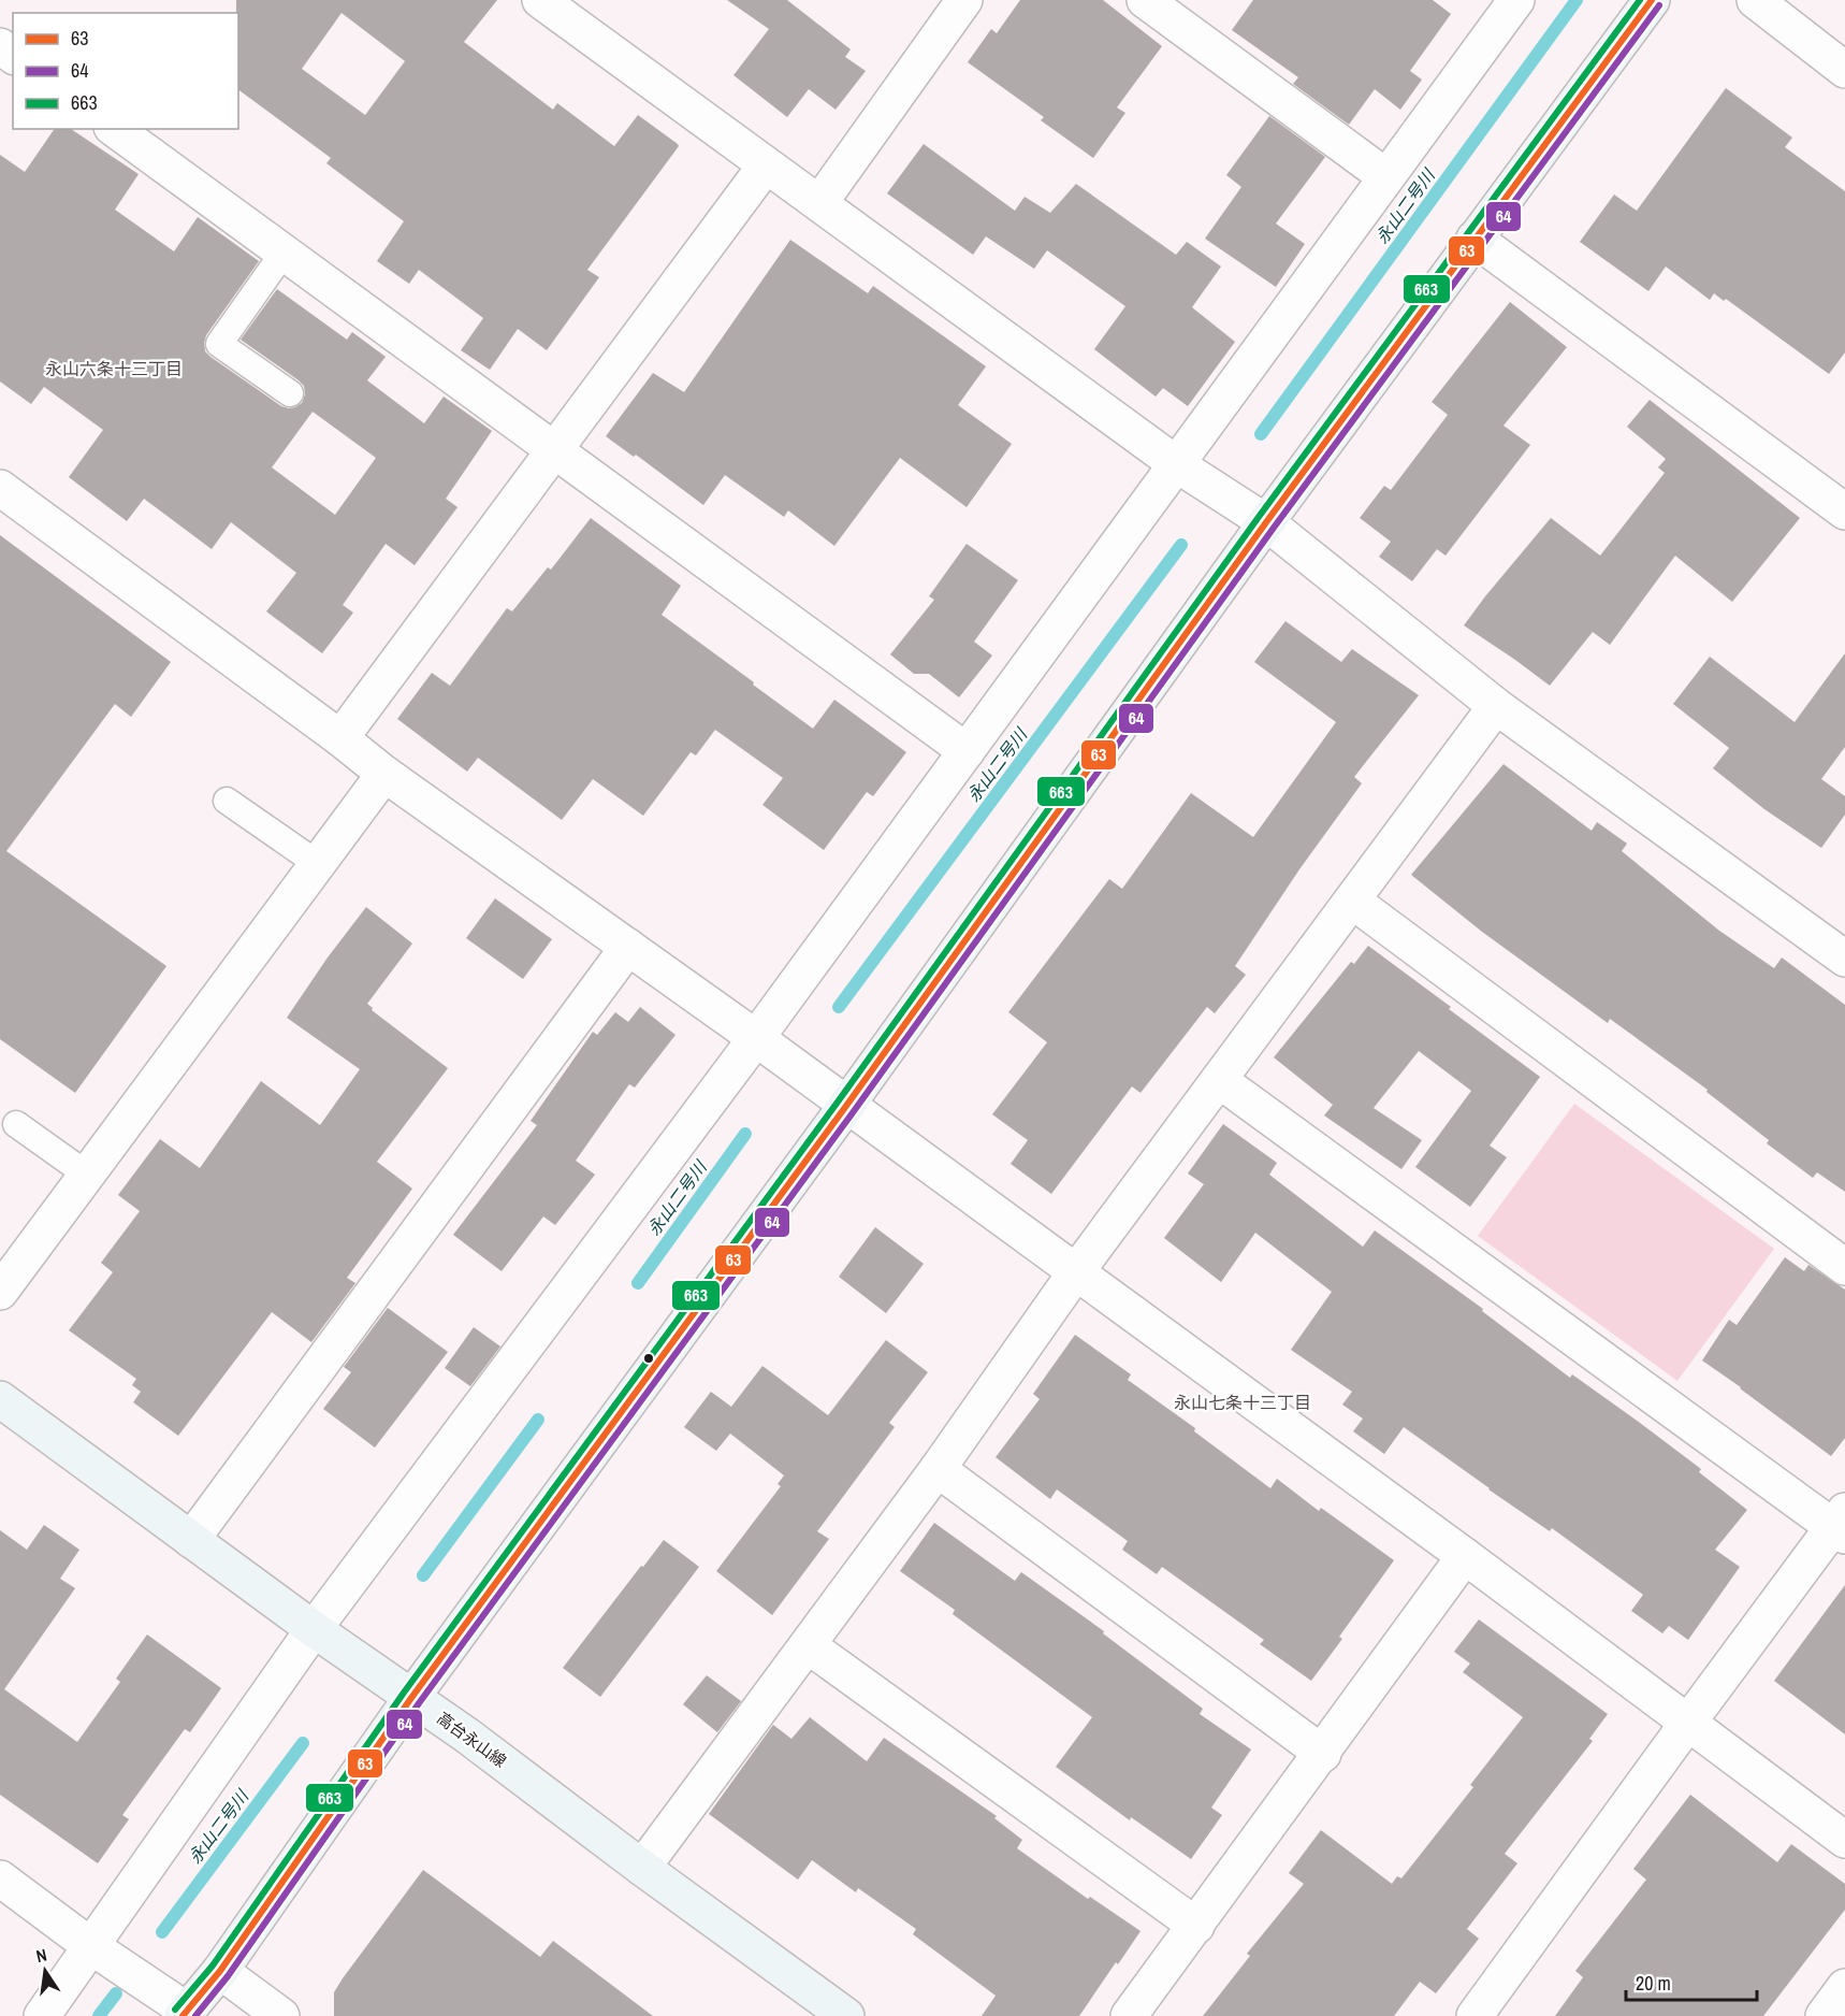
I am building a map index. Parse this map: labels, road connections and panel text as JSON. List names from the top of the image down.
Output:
{
  "streets": {
    "street": ["高台永山線"]
  },
  "districts": ["永山六条十三丁目", "永山七条十三丁目"],
  "water": ["永山二号川"],
  "lines": ["transit line 63", "transit line 663", "transit line 64"],
  "legend": ["63", "64", "663"],
  "scale_bar": "20 m",
  "north": "top"
}
